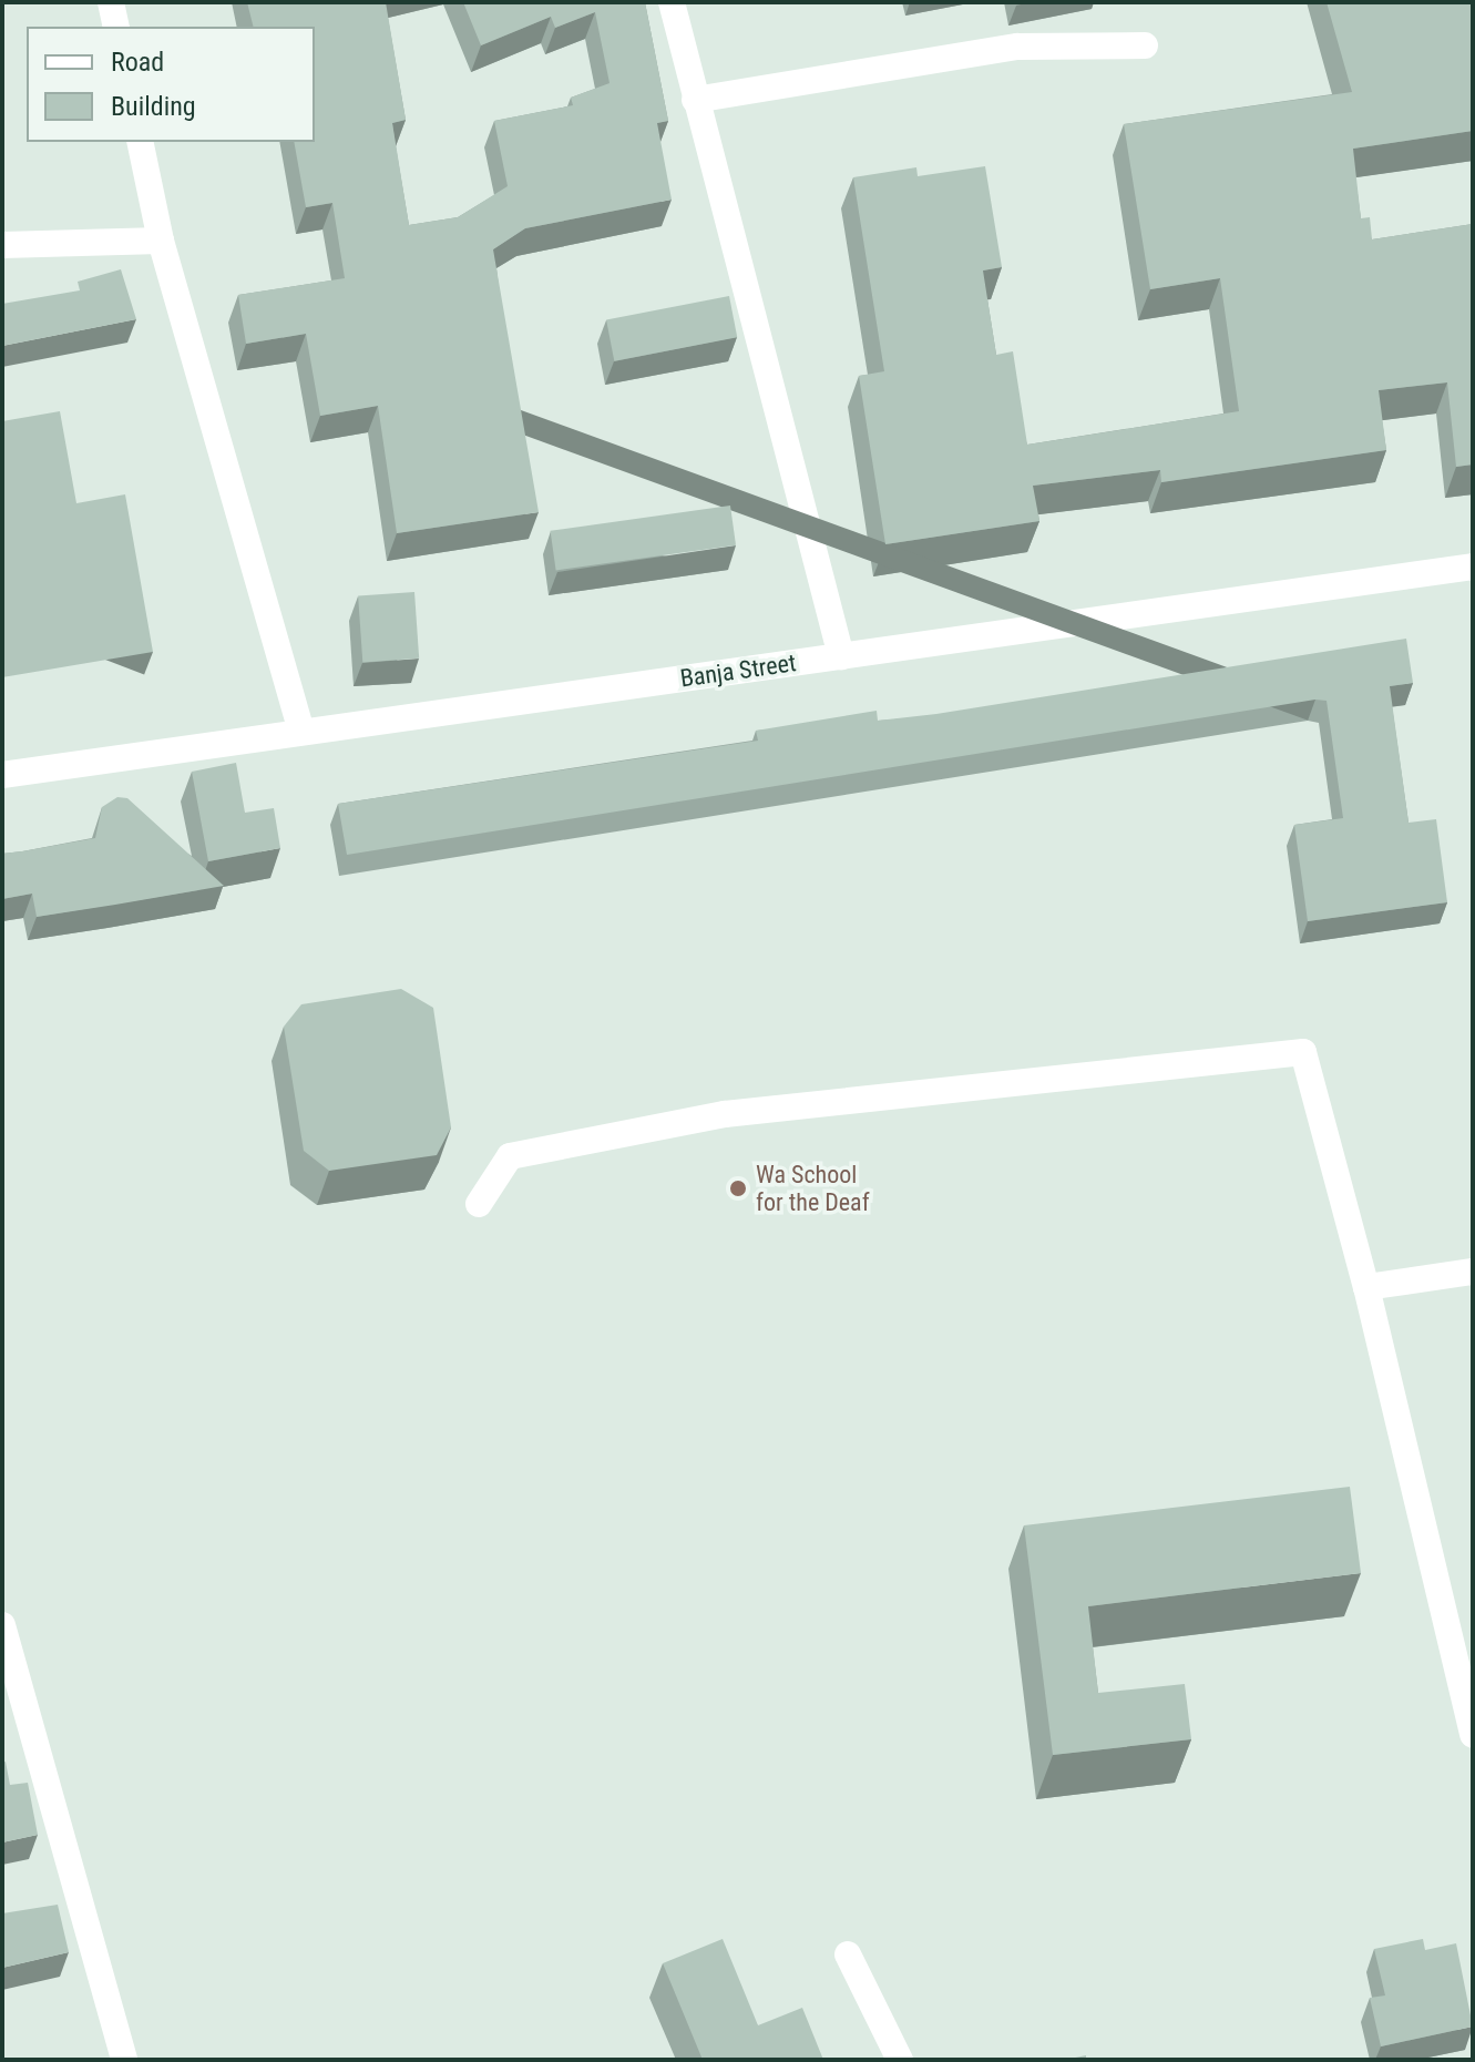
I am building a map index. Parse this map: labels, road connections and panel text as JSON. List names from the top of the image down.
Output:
{
  "streets": {
    "street": ["Banja Street"]
  },
  "places": ["Wa School for the Deaf"],
  "legend": ["Road", "Building"]
}
